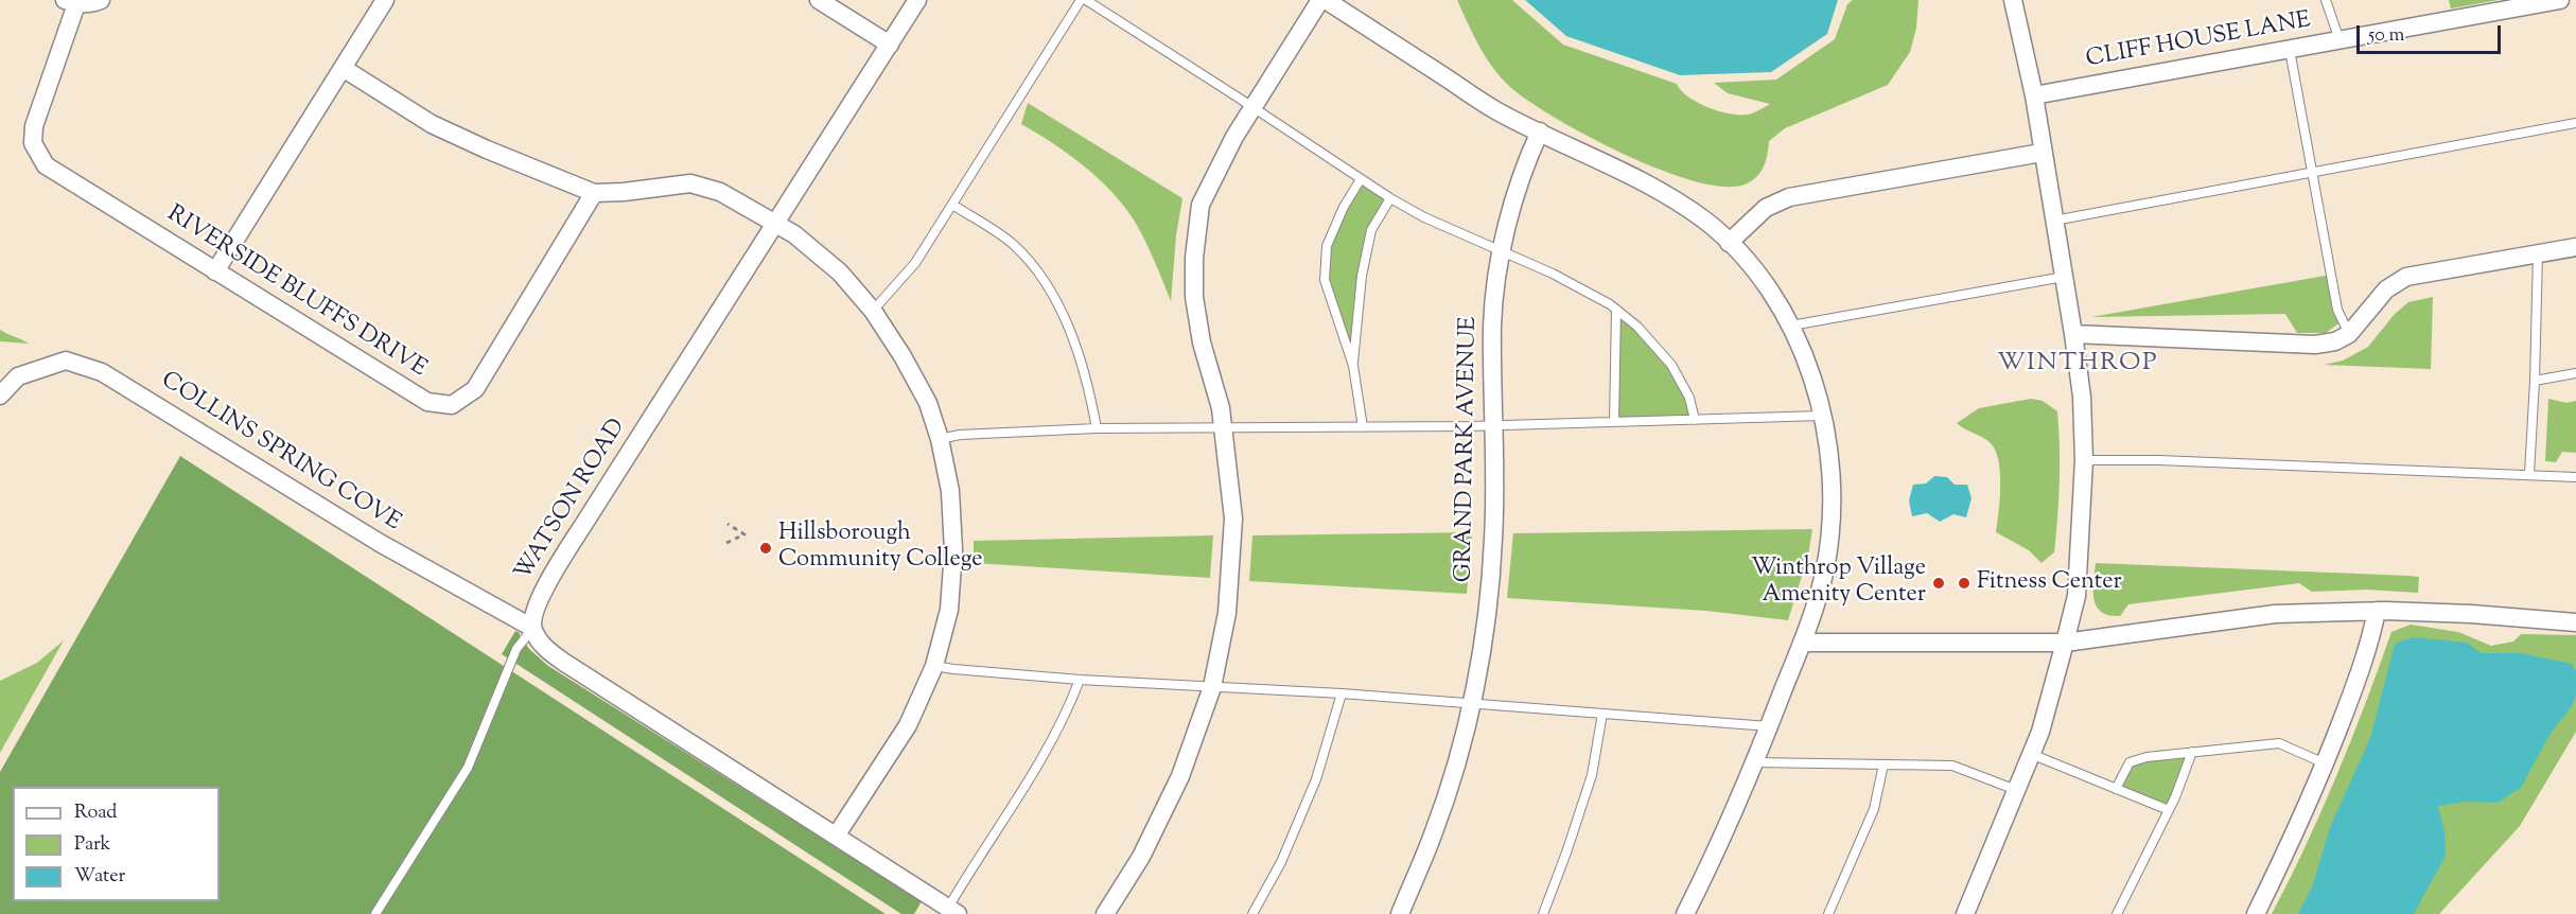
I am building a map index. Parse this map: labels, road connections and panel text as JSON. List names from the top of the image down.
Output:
{
  "streets": {
    "street": [
      "CLIFF HOUSE LANE",
      "RIVERSIDE BLUFFS DRIVE",
      "GRAND PARK AVENUE",
      "COLLINS SPRING COVE",
      "WATSON ROAD"
    ]
  },
  "crossings": [
    ["COLLINS SPRING COVE", "WATSON ROAD"]
  ],
  "districts": ["WINTHROP"],
  "places": ["Hillsborough Community College", "Winthrop Village Amenity Center", "Fitness Center"],
  "legend": ["Road", "Park", "Water"],
  "scale_bar": "50 m"
}
